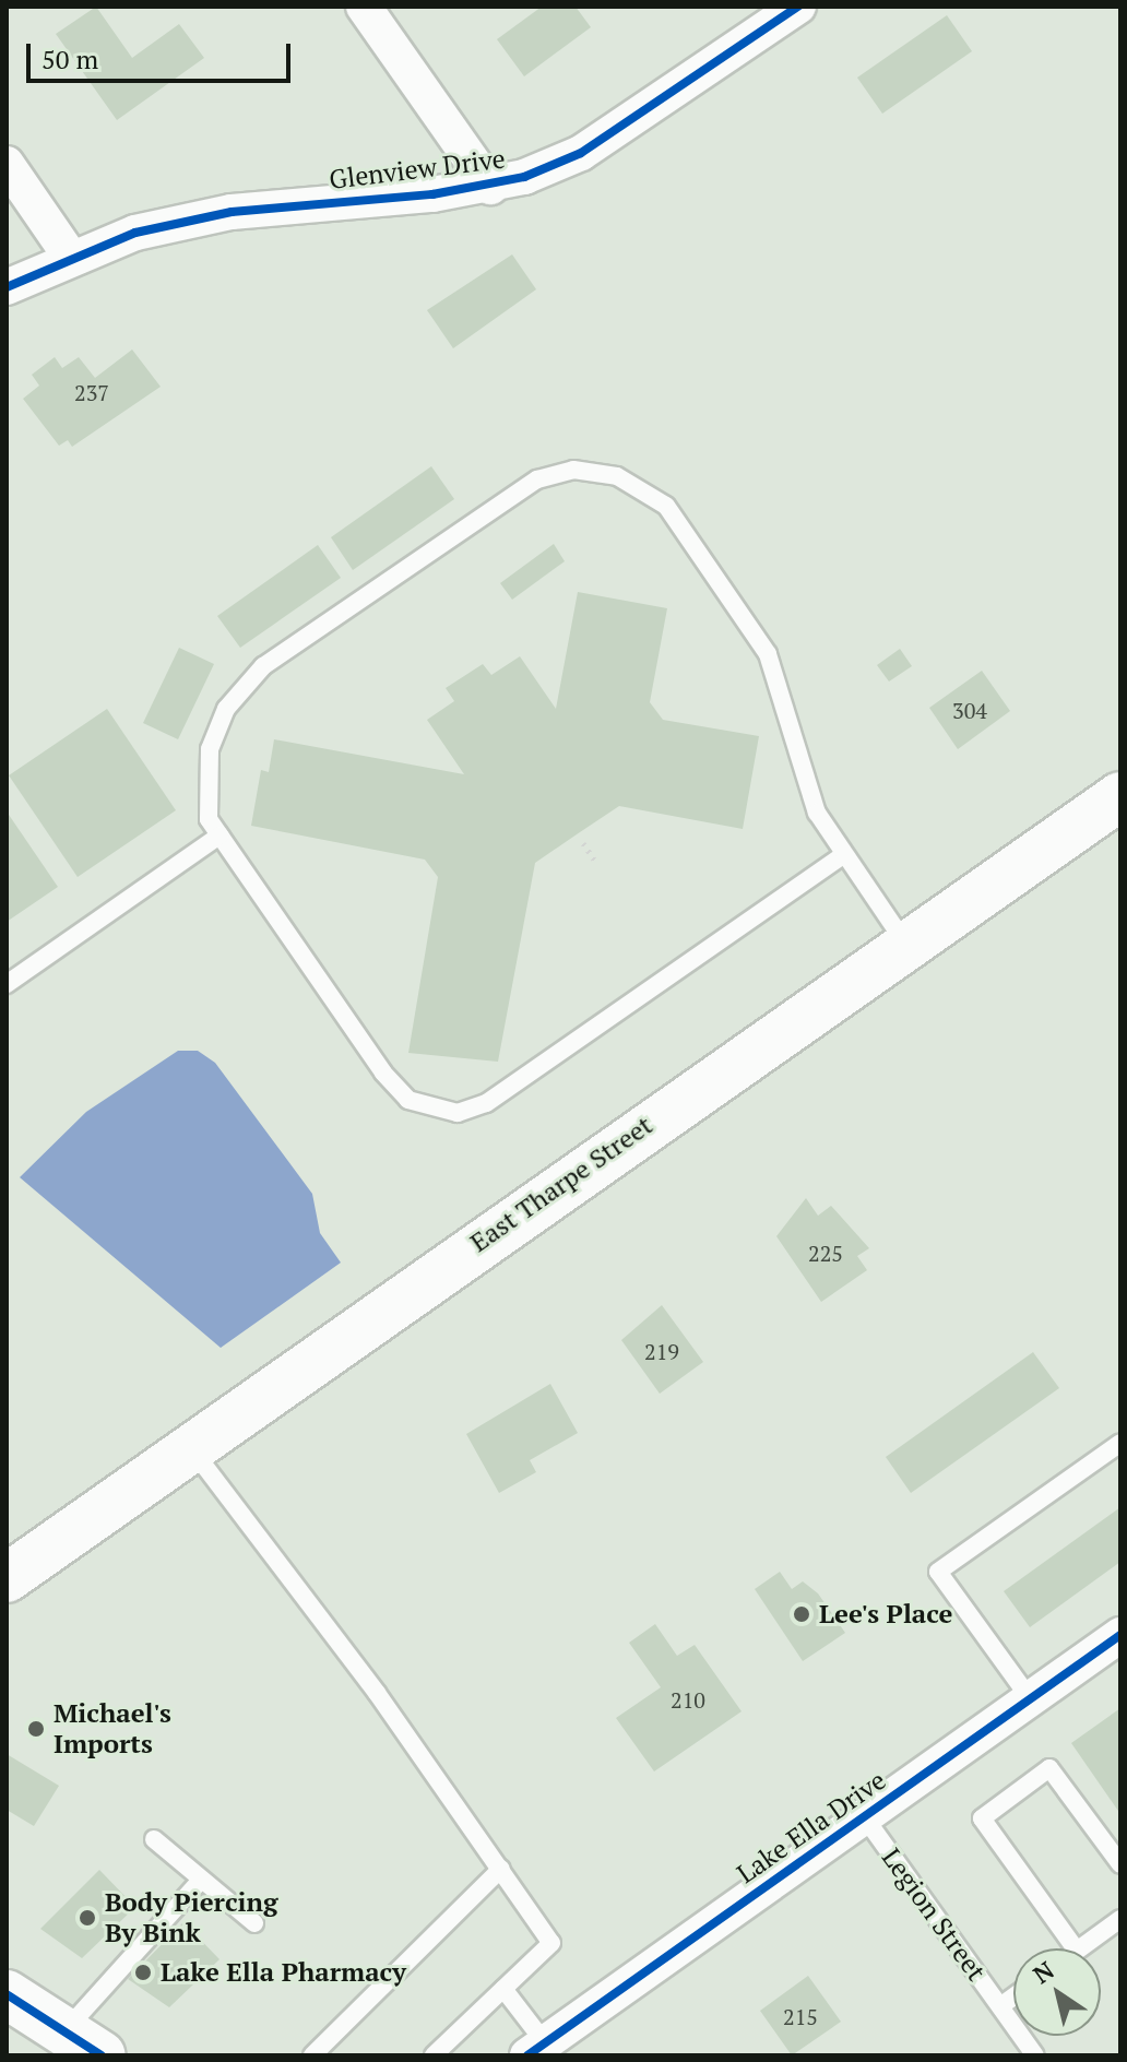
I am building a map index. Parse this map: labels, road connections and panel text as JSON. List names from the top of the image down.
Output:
{
  "streets": {
    "main road": ["East Tharpe Street"],
    "street": ["Glenview Drive", "Lake Ella Drive"],
    "lane": ["Legion Street"]
  },
  "crossings": [
    ["Lake Ella Drive", "Legion Street"]
  ],
  "places": [
    "Lee's Place",
    "Michael's Imports",
    "Body Piercing By Bink",
    "Lake Ella Pharmacy"
  ],
  "house_numbers": [
    "237",
    "304",
    "225",
    "219",
    "210",
    "215"
  ],
  "scale_bar": "50 m",
  "north": "top left"
}
